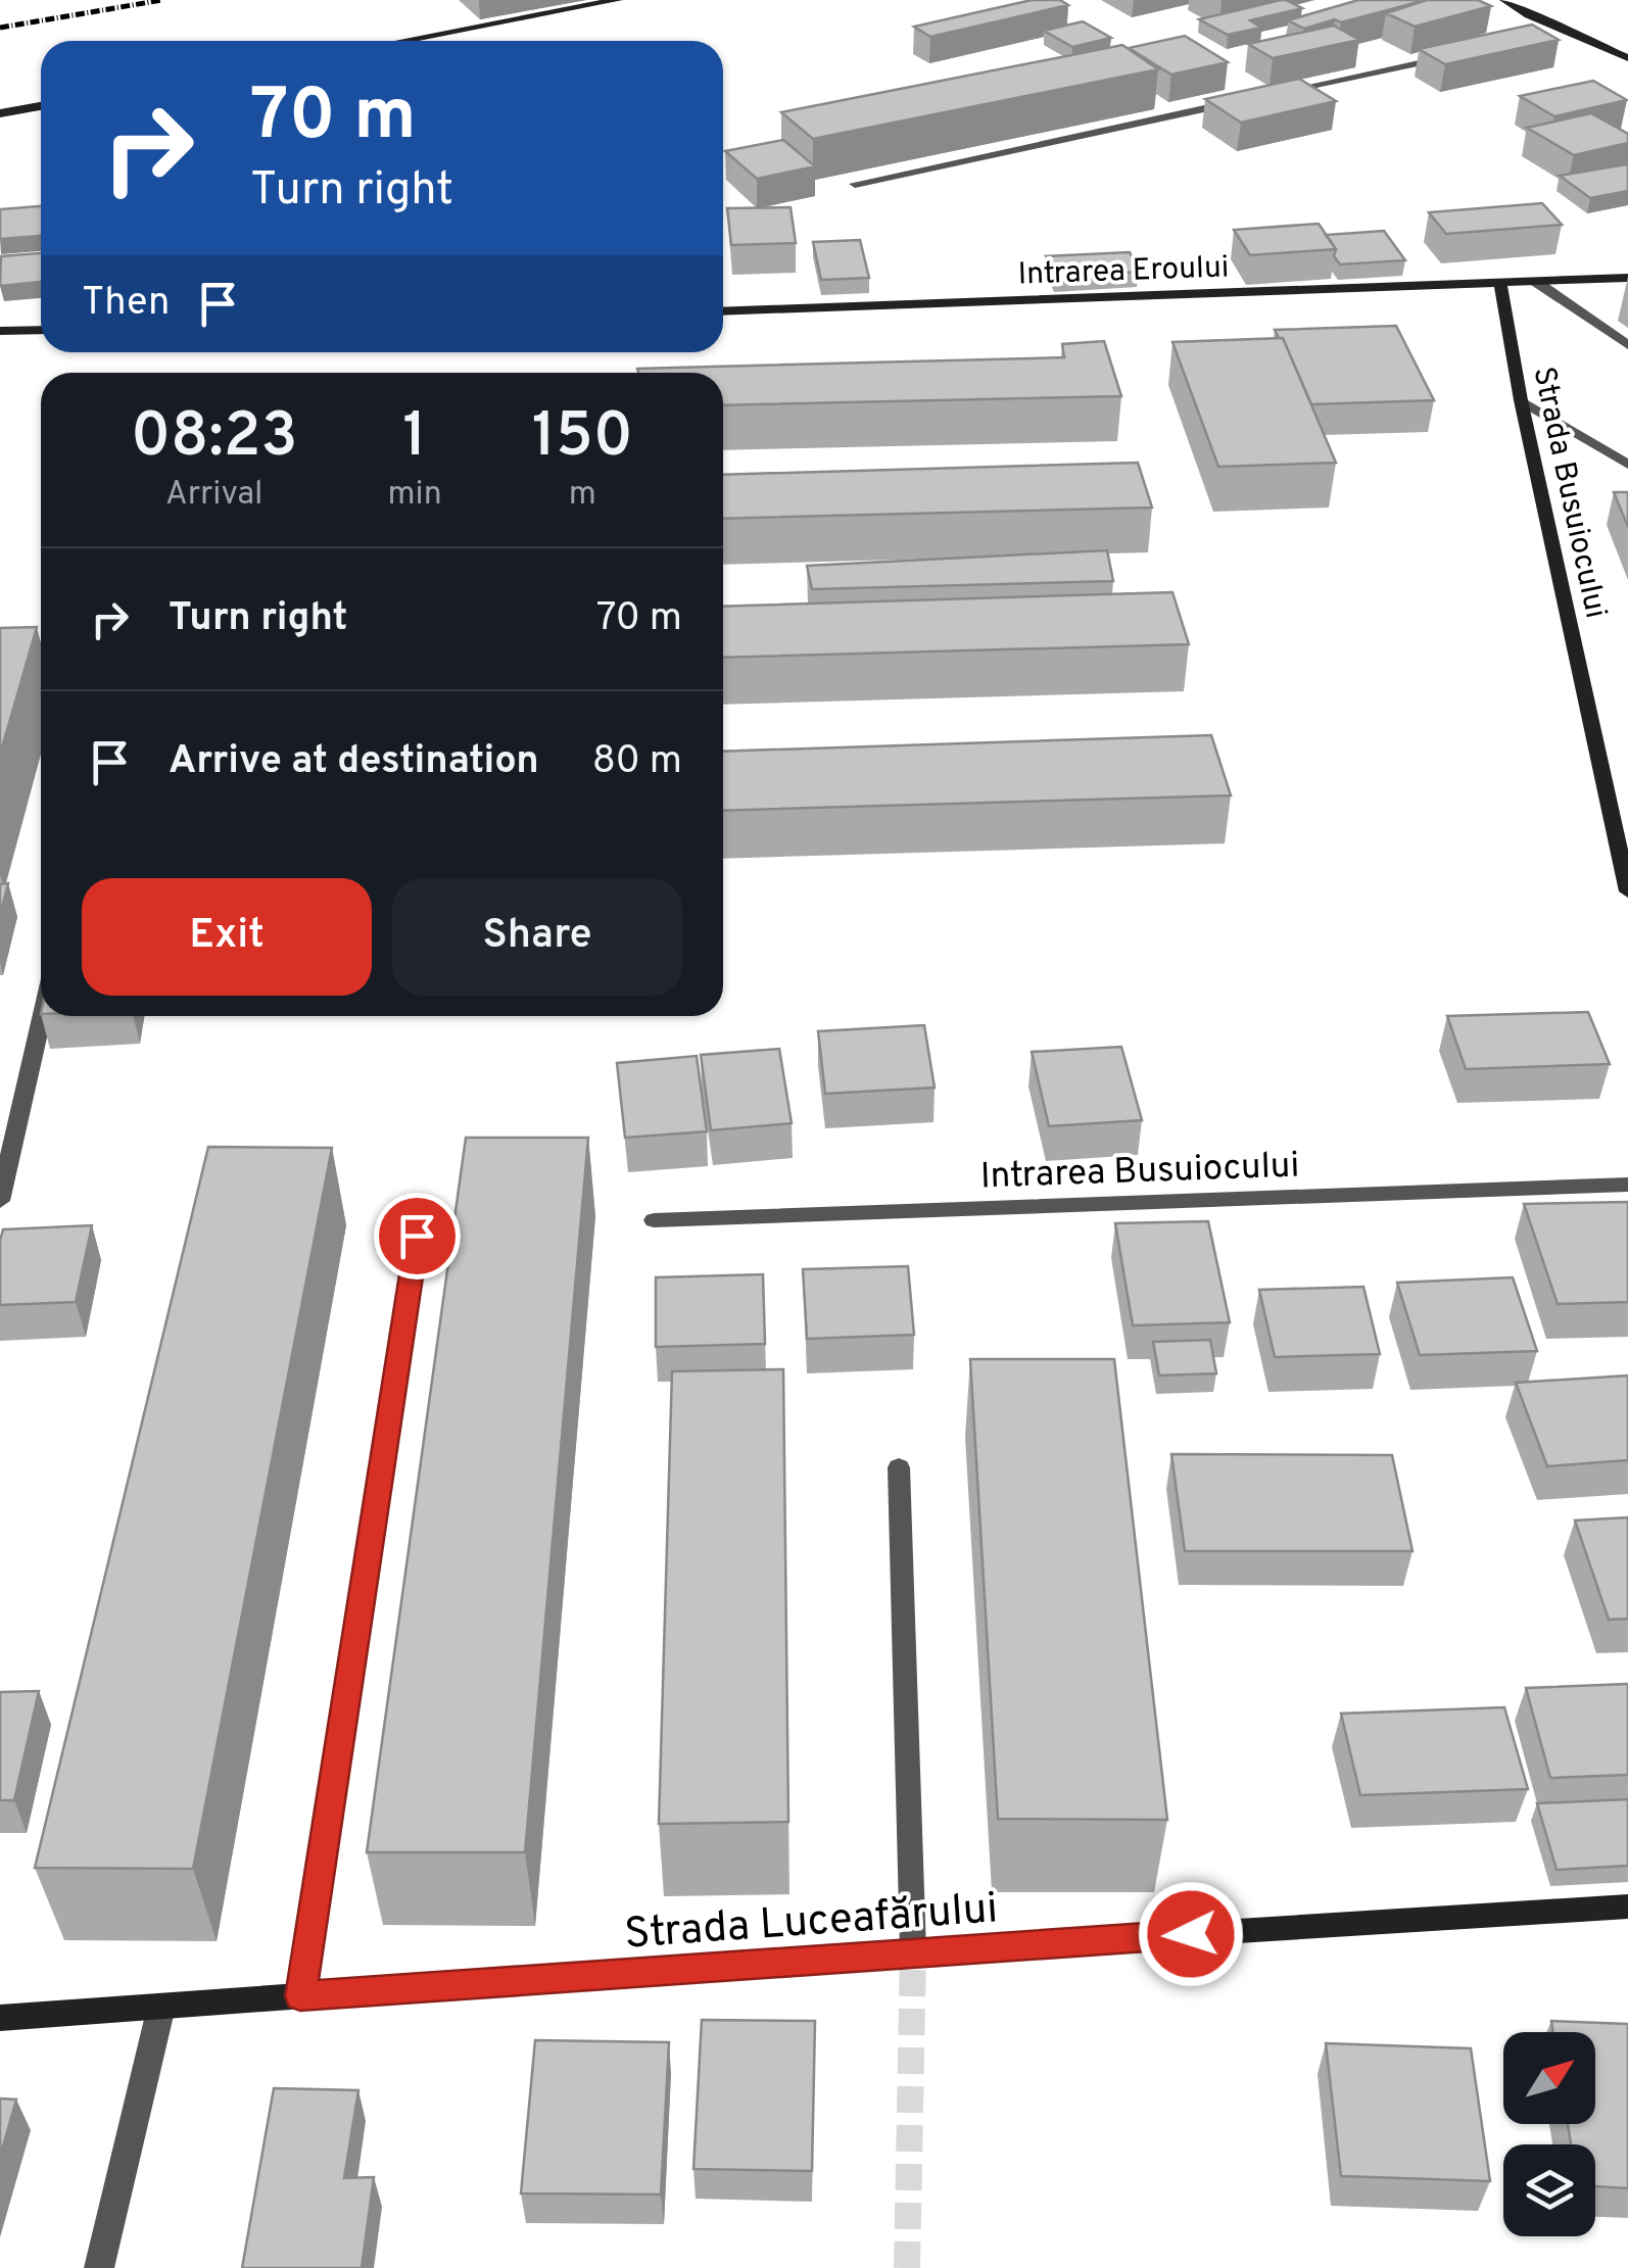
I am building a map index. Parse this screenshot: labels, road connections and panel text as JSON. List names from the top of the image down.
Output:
{
  "streets": {
    "street": [
      "Intrarea Eroului",
      "Strada Busuiocului",
      "Intrarea Busuiocului",
      "Strada Luceafărului"
    ]
  },
  "crossings": [
    ["Intrarea Eroului", "Strada Busuiocului"]
  ],
  "north": "top right",
  "page": {
    "turn": ["70 m", "Turn right"],
    "then": "Then",
    "eta": [
      "08:23",
      "Arrival",
      "1",
      "min",
      "150",
      "m"
    ],
    "list": [
      {
        "name": "Turn right",
        "value": "70 m"
      },
      {
        "name": "Arrive at destination",
        "value": "80 m"
      }
    ],
    "buttons": ["Exit", "Share"]
  }
}
